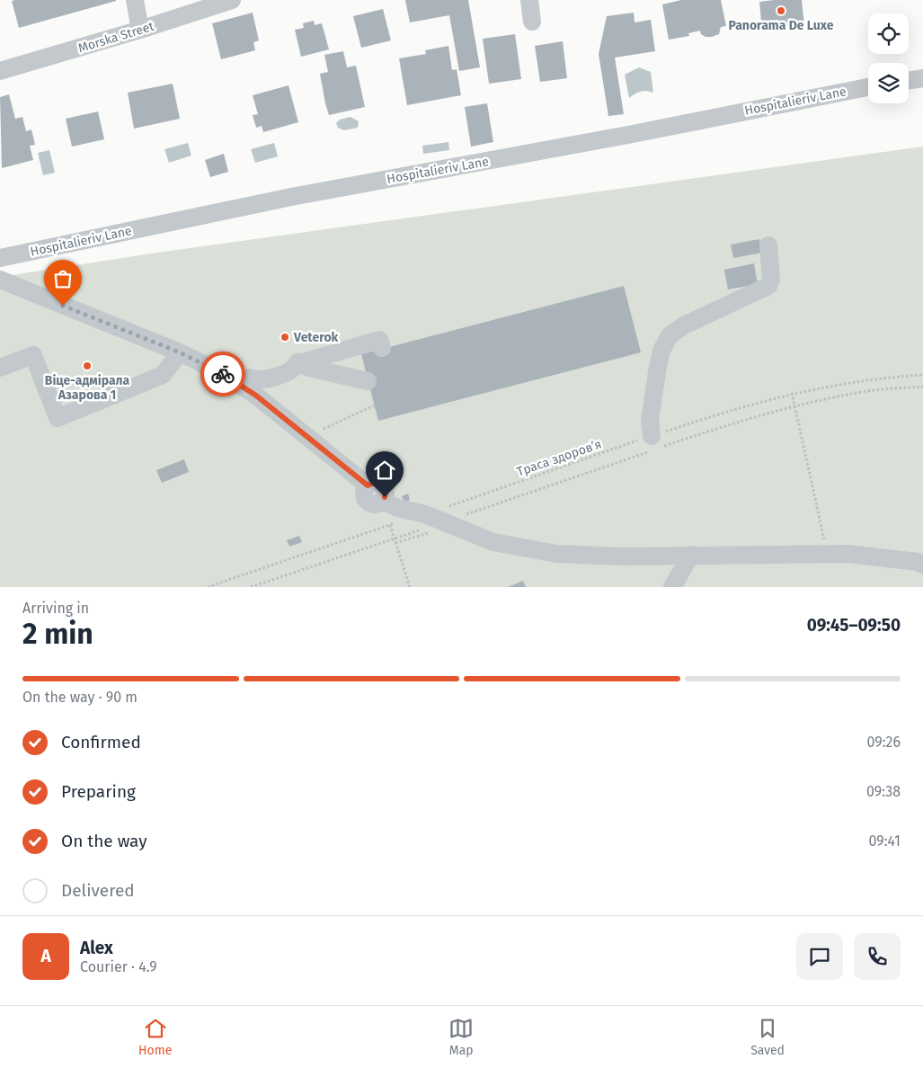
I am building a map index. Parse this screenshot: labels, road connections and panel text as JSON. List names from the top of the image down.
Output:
{
  "streets": {
    "street": ["Morska Street", "Hospitalieriv Lane"],
    "path": ["Траса здоров’я"]
  },
  "places": ["Panorama De Luxe", "Veterok", "Віце-адмірала Азарова 1"],
  "page": {
    "heading": ["2 min", "Arriving in", "09:45–09:50"],
    "panel": ["Alex", "Courier · 4.9"],
    "bar": "On the way · 90 m",
    "list": [
      ["Confirmed", "09:26"],
      ["Preparing", "09:38"],
      ["On the way", "09:41"],
      "Delivered"
    ],
    "round": "A",
    "tabs": ["Home", "Map", "Saved"]
  }
}
